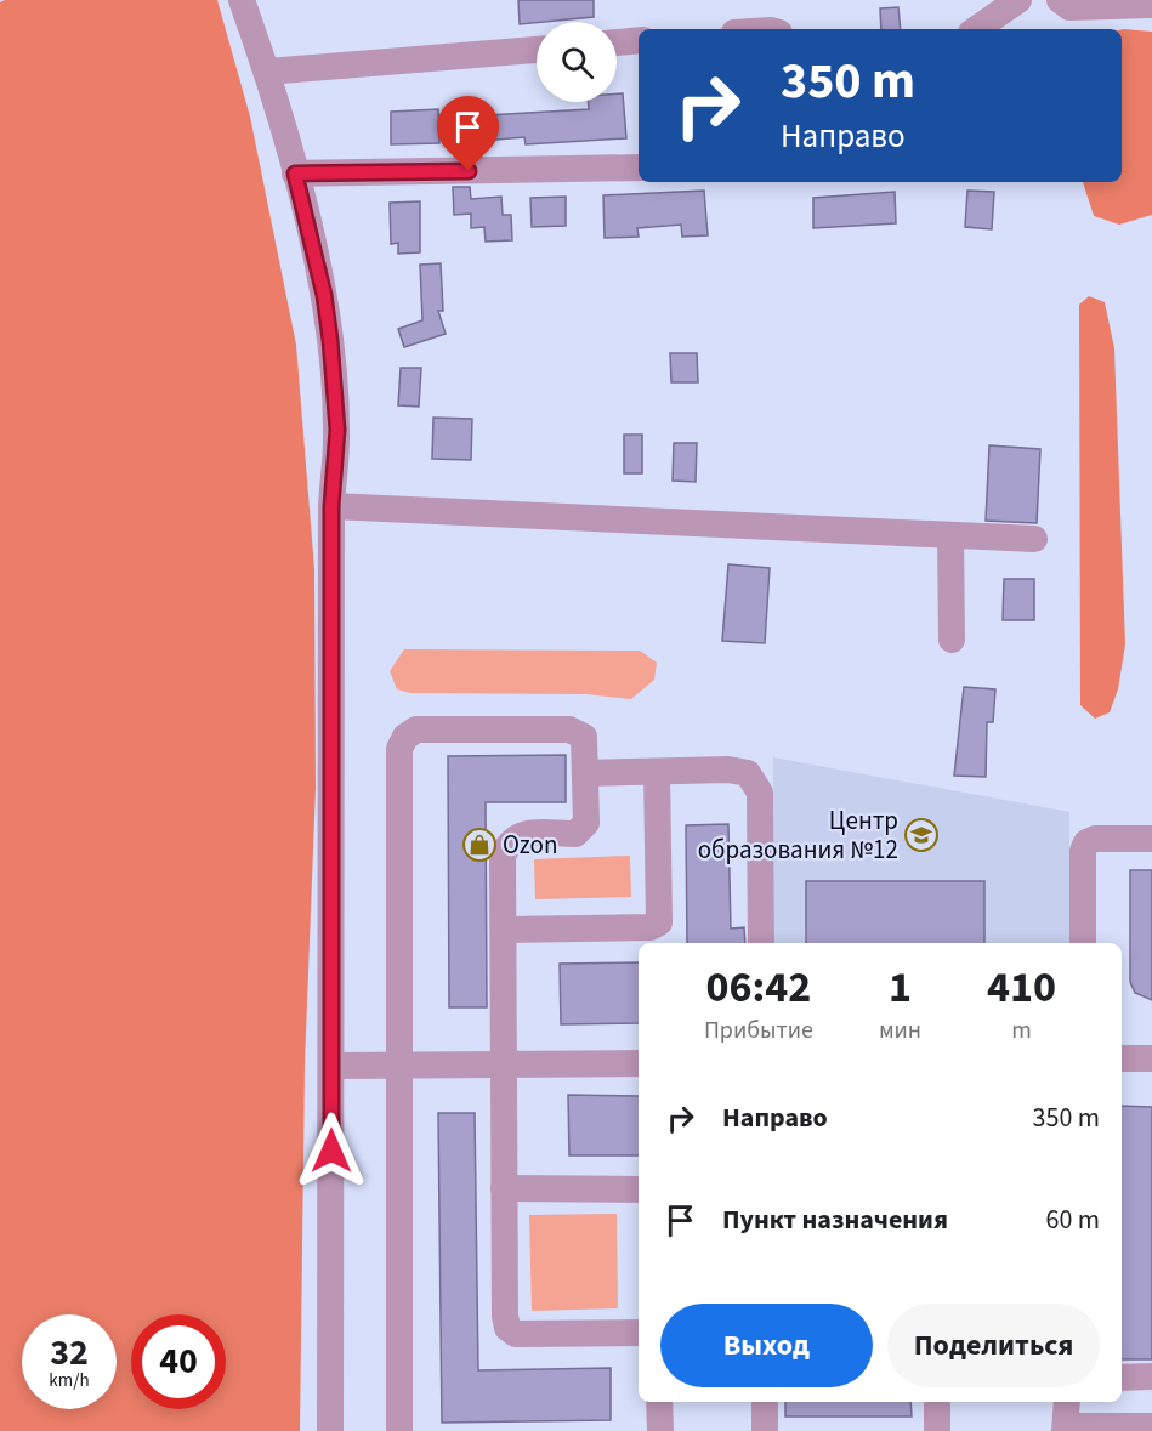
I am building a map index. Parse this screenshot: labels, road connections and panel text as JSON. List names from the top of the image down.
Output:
{
  "places": {
    "school or university": ["Центр образования №12"],
    "shop": ["Ozon"]
  },
  "page": {
    "turn": ["350 m", "Направо"],
    "eta": [
      "06:42",
      "Прибытие",
      "1",
      "мин",
      "410",
      "m"
    ],
    "list": [
      {
        "name": "Направо",
        "value": "350 m"
      },
      {
        "name": "Пункт назначения",
        "value": "60 m"
      }
    ],
    "buttons": ["Выход", "Поделиться"],
    "speed": "32 km/h",
    "limit": "40"
  }
}
